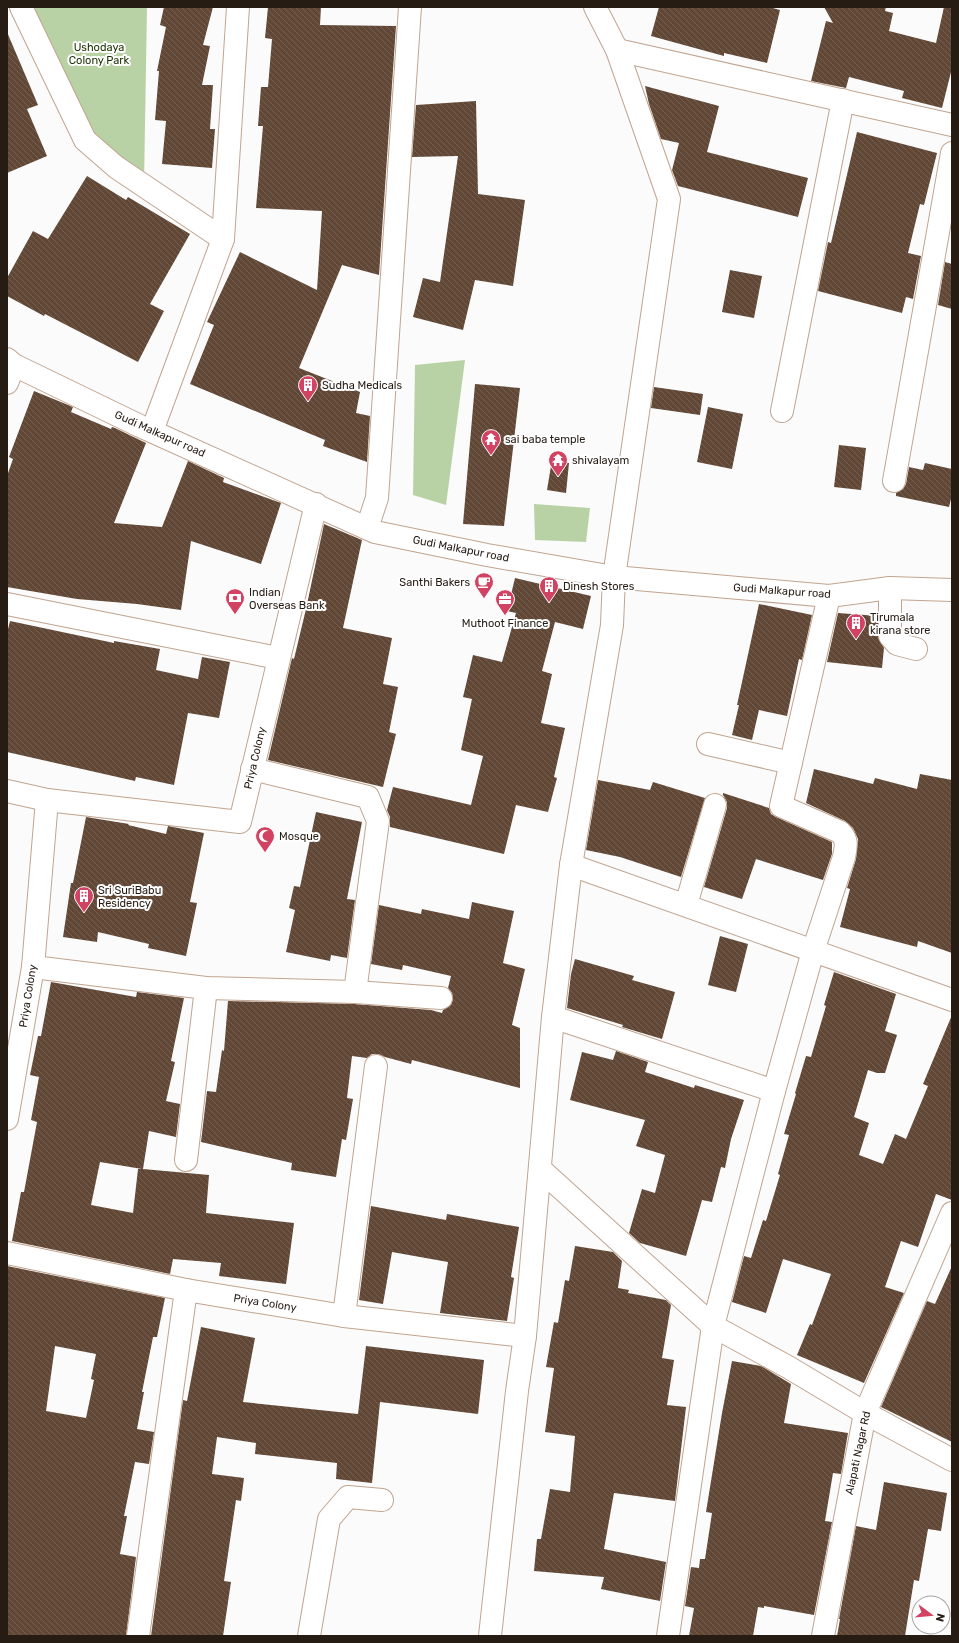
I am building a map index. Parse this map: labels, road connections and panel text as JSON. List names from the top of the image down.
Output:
{
  "streets": {
    "street": ["Gudi Malkapur road", "Priya Colony", "Alapati Nagar Rd"]
  },
  "crossings": [
    ["Gudi Malkapur road", "Priya Colony"]
  ],
  "parks": ["Ushodaya Colony Park"],
  "places": {
    "building": [
      "Sudha Medicals",
      "Dinesh Stores",
      "Tirumala kirana store",
      "Sri SuriBabu Residency"
    ],
    "temple": ["sai baba temple", "shivalayam"],
    "cafe": ["Santhi Bakers"],
    "bank": ["Indian Overseas Bank"],
    "office": ["Muthoot Finance"],
    "mosque": ["Mosque"]
  },
  "north": "right"
}
